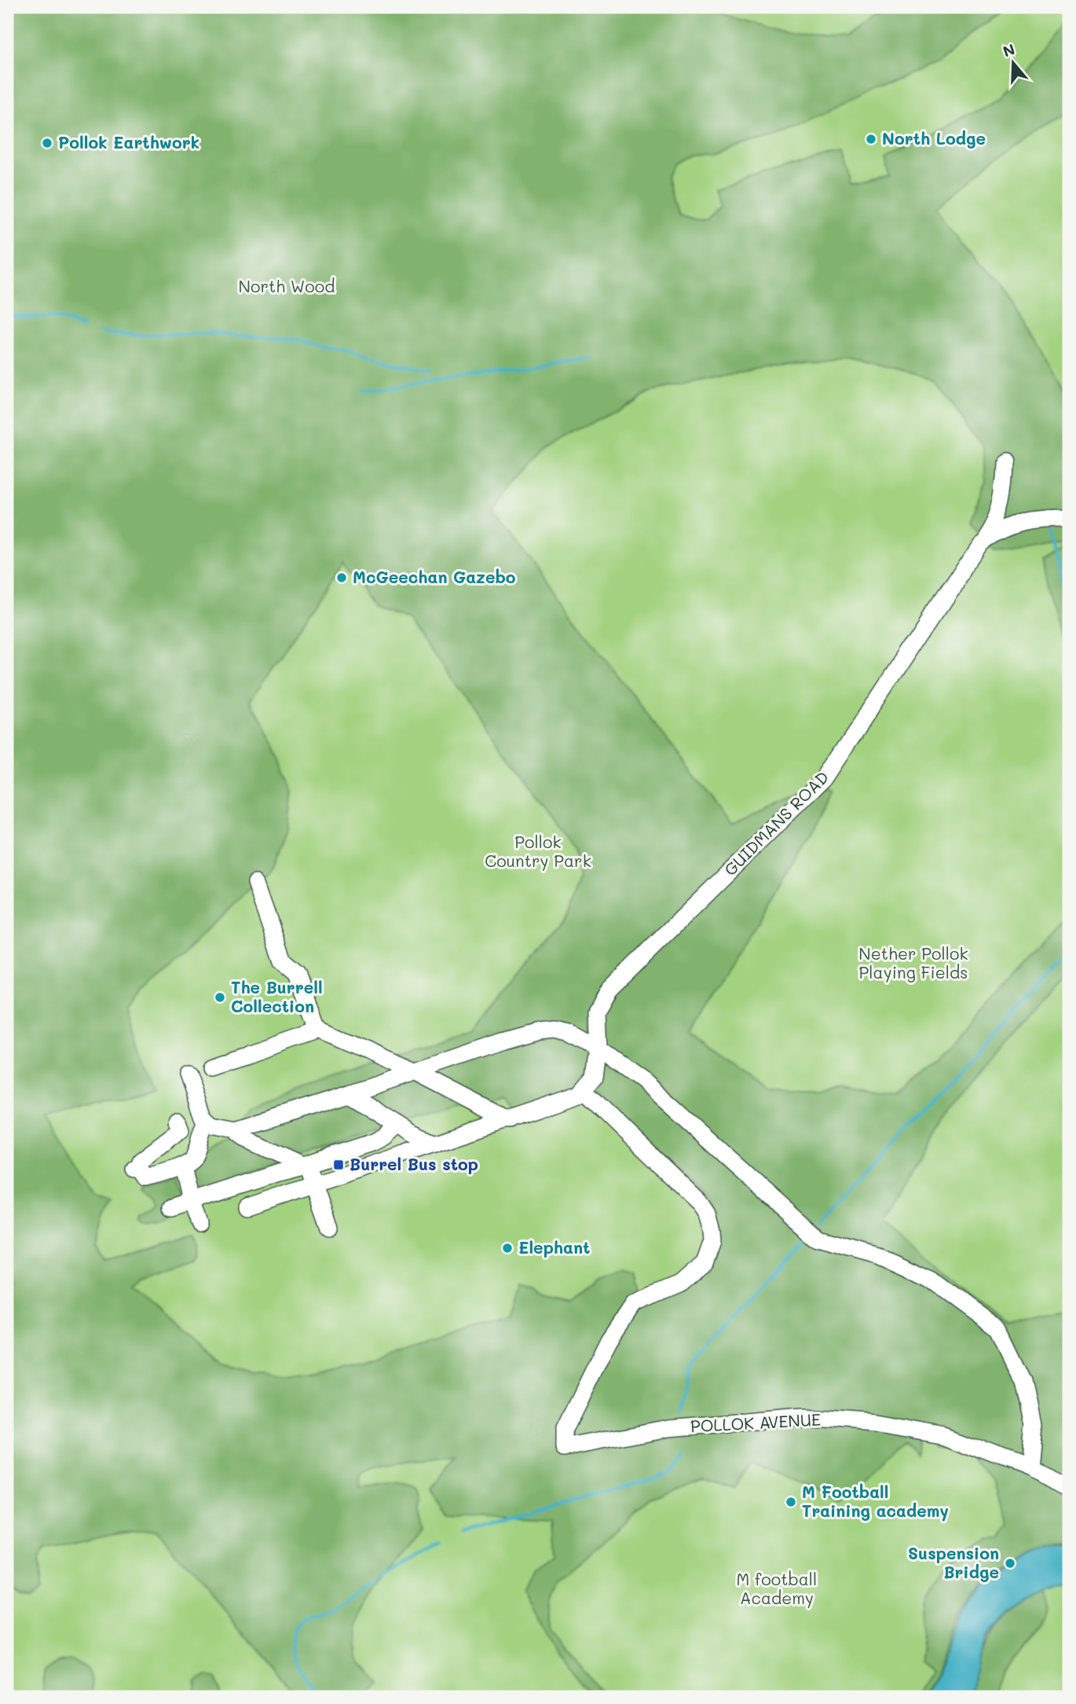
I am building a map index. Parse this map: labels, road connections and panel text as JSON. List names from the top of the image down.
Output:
{
  "streets": {
    "street": ["GUIDMANS ROAD", "POLLOK AVENUE"]
  },
  "crossings": [
    ["GUIDMANS ROAD", "POLLOK AVENUE"]
  ],
  "parks": [
    "North Wood",
    "Pollok Country Park",
    "Nether Pollok Playing Fields",
    "M football Academy"
  ],
  "places": {
    "other": [
      "North Lodge",
      "Pollok Earthwork",
      "McGeechan Gazebo",
      "The Burrell Collection",
      "Elephant",
      "M Football Training academy",
      "Suspension Bridge"
    ],
    "transit": ["Burrel Bus stop"]
  },
  "north": "top"
}
